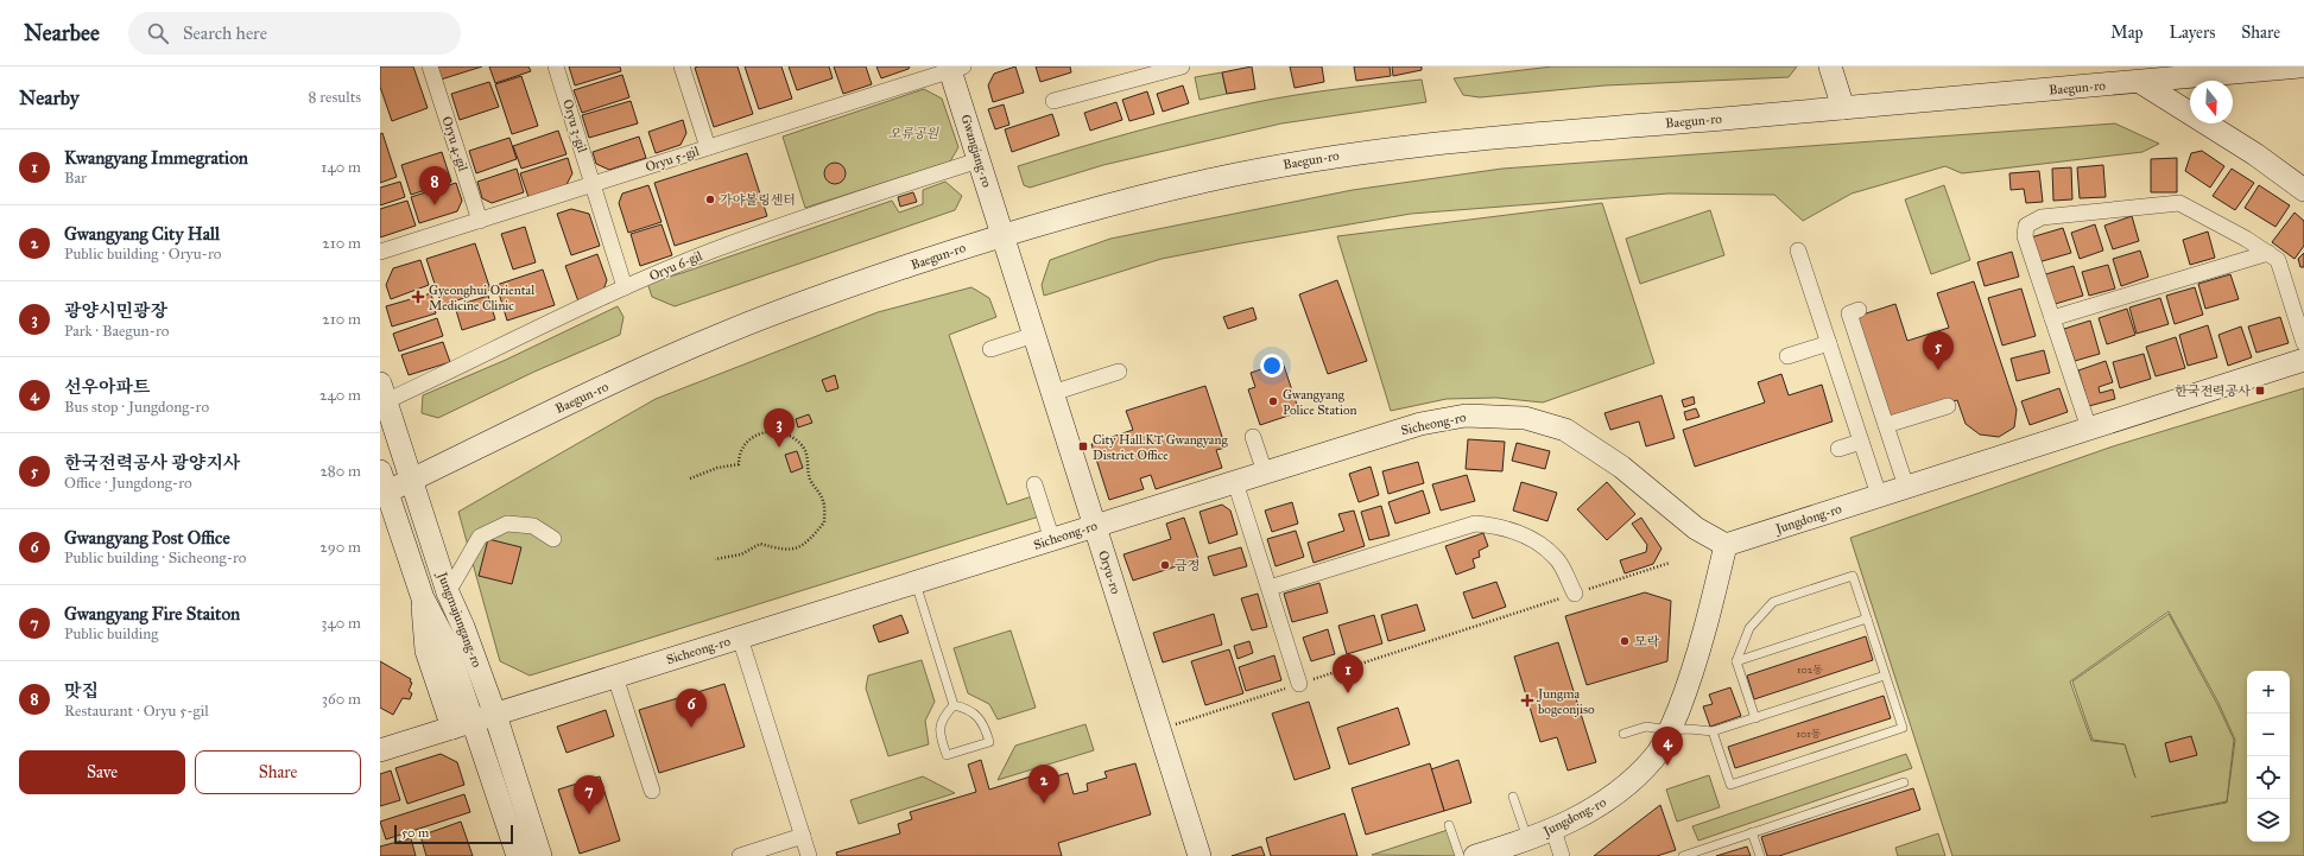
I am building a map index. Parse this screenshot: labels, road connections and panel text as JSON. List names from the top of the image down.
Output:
{
  "streets": {
    "street": [
      "Baegun-ro",
      "Oryu 3-gil",
      "Oryu 4-gil",
      "Gwangjang-ro",
      "Oryu 5-gil",
      "Oryu 6-gil",
      "Sicheong-ro",
      "Jungdong-ro",
      "Oryu-ro",
      "Jungmajungang-ro"
    ]
  },
  "crossings": [
    ["Baegun-ro", "Gwangjang-ro"],
    ["Baegun-ro", "Oryu-ro"],
    ["Baegun-ro", "Jungmajungang-ro"],
    ["Oryu 3-gil", "Oryu 5-gil"],
    ["Oryu 3-gil", "Oryu 6-gil"],
    ["Oryu 4-gil", "Oryu 5-gil"],
    ["Gwangjang-ro", "Oryu 5-gil"],
    ["Gwangjang-ro", "Oryu 6-gil"],
    ["Gwangjang-ro", "Oryu-ro"],
    ["Oryu 6-gil", "Jungmajungang-ro"],
    ["Sicheong-ro", "Jungdong-ro"],
    ["Sicheong-ro", "Oryu-ro"],
    ["Sicheong-ro", "Jungmajungang-ro"]
  ],
  "parks": ["오류공원"],
  "places": {
    "other": [
      "가야볼링센터",
      "Gwangyang Police Station",
      "금정",
      "모락"
    ],
    "health": ["Gyeonghui Oriental Medicine Clinic", "Jungma bogeonjiso"],
    "transit": ["한국전력공사", "City Hall.KT Gwangyang District Office"]
  },
  "house_numbers": ["102동", "101동"],
  "scale_bar": "50 m",
  "north": "bottom",
  "page": {
    "header": "Nearbee",
    "search": "Search here",
    "nav": ["Map", "Layers", "Share"],
    "heading": ["Nearby", "8 results"],
    "list": [
      {
        "mark": "1",
        "name": "Kwangyang Immegration",
        "note": "Bar",
        "value": "140 m"
      },
      {
        "mark": "2",
        "name": "Gwangyang City Hall",
        "note": "Public building · Oryu-ro",
        "value": "210 m"
      },
      {
        "mark": "3",
        "name": "광양시민광장",
        "note": "Park · Baegun-ro",
        "value": "210 m"
      },
      {
        "mark": "4",
        "name": "선우아파트",
        "note": "Bus stop · Jungdong-ro",
        "value": "240 m"
      },
      {
        "mark": "5",
        "name": "한국전력공사 광양지사",
        "note": "Office · Jungdong-ro",
        "value": "280 m"
      },
      {
        "mark": "6",
        "name": "Gwangyang Post Office",
        "note": "Public building · Sicheong-ro",
        "value": "290 m"
      },
      {
        "mark": "7",
        "name": "Gwangyang Fire Staiton",
        "note": "Public building",
        "value": "340 m"
      },
      {
        "mark": "8",
        "name": "맛집",
        "note": "Restaurant · Oryu 5-gil",
        "value": "360 m"
      }
    ],
    "pins": [
      "8",
      "5",
      "3",
      "1",
      "6",
      "4",
      "2",
      "7"
    ],
    "map_buttons": ["+", "−"],
    "buttons": ["Save", "Share"],
    "scale": "50 m"
  }
}
